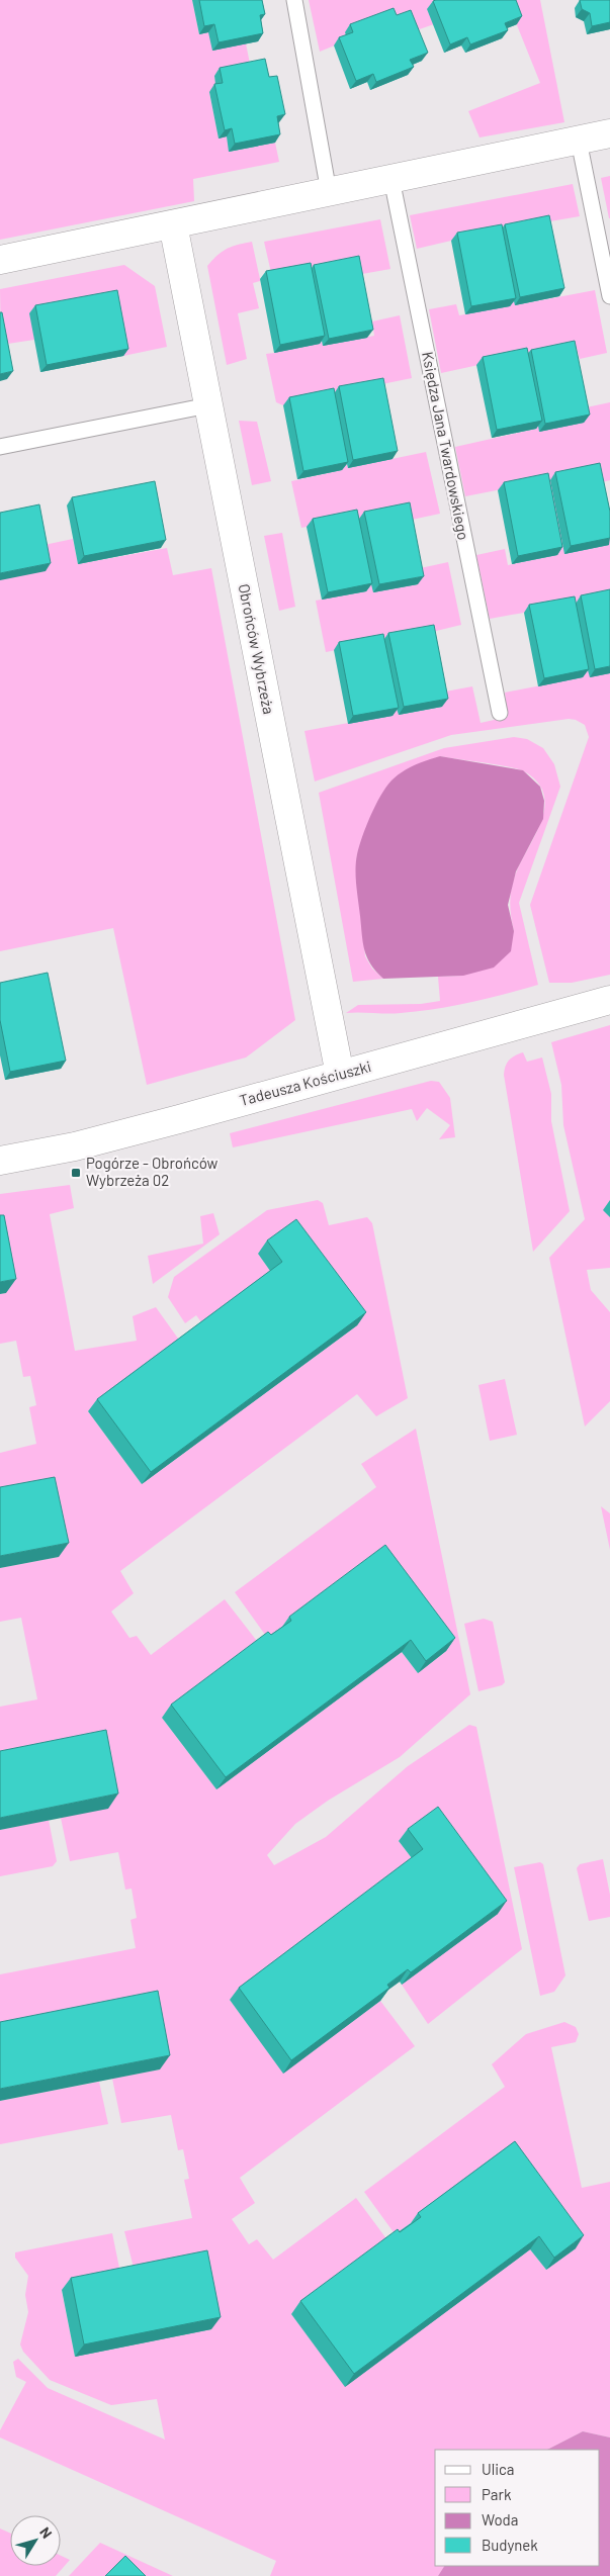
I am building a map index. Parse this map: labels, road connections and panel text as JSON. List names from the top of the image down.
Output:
{
  "streets": {
    "street": ["Obrońców Wybrzeża", "Tadeusza Kościuszki"],
    "lane": ["Księdza Jana Twardowskiego"]
  },
  "crossings": [
    ["Obrońców Wybrzeża", "Tadeusza Kościuszki"]
  ],
  "places": {
    "transit": ["Pogórze - Obrońców Wybrzeża 02"]
  },
  "legend": [
    "Ulica",
    "Park",
    "Woda",
    "Budynek"
  ],
  "north": "top right"
}
